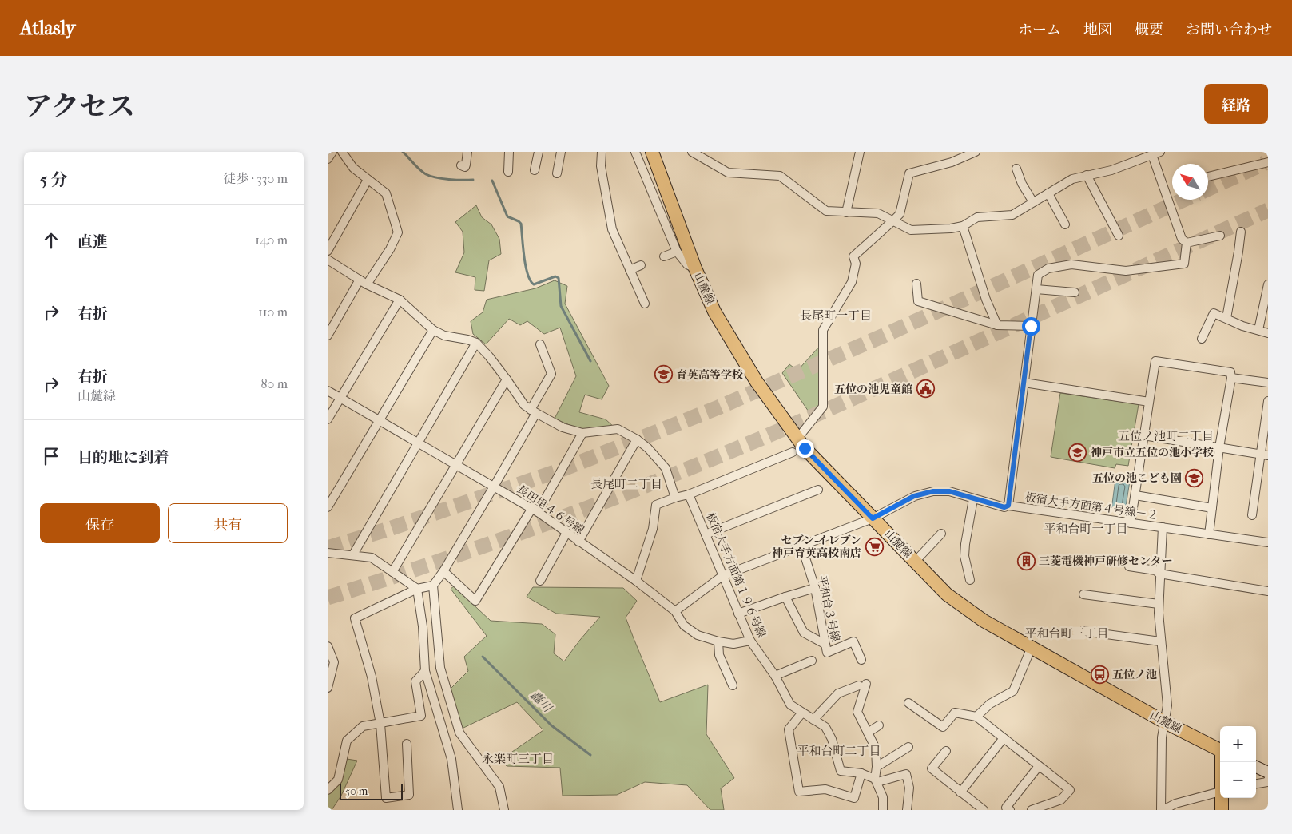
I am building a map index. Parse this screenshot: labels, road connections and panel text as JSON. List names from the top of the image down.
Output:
{
  "streets": {
    "main road": ["山麓線"],
    "street": [
      "板宿大手方面第４号線－２",
      "長田里４６号線",
      "板宿大手方面第１９６号線",
      "平和台３号線"
    ]
  },
  "crossings": [
    ["山麓線", "板宿大手方面第４号線－２"],
    ["板宿大手方面第４号線－２", "長田里４６号線"],
    ["板宿大手方面第４号線－２", "板宿大手方面第１９６号線"],
    ["板宿大手方面第４号線－２", "平和台３号線"],
    ["長田里４６号線", "板宿大手方面第１９６号線"]
  ],
  "districts": [
    "長尾町一丁目",
    "五位ノ池町二丁目",
    "長尾町二丁目",
    "平和台町一丁目",
    "平和台町三丁目",
    "平和台町二丁目",
    "永楽町三丁目"
  ],
  "water": ["轟川"],
  "places": {
    "school or university": ["育英高等学校", "神戸市立五位の池小学校", "五位の池こども園"],
    "public building": ["五位の池児童館"],
    "supermarket": ["セブン-イレブン 神戸育英高校南店"],
    "building": ["三菱電機神戸研修センター"],
    "bus stop": ["五位ノ池"]
  },
  "scale_bar": "50 m",
  "north": "top left",
  "page": {
    "header": "Atlasly",
    "nav": [
      "ホーム",
      "地図",
      "概要",
      "お問い合わせ"
    ],
    "title": "アクセス",
    "buttons": [
      "経路",
      ["保存", "共有"]
    ],
    "heading": ["5 分", "徒歩 · 330 m"],
    "list": [
      ["直進", "140 m"],
      ["右折", "110 m"],
      ["右折", "山麓線", "80 m"],
      "目的地に到着"
    ],
    "map_buttons": ["+", "−"],
    "scale": "50 m"
  }
}
